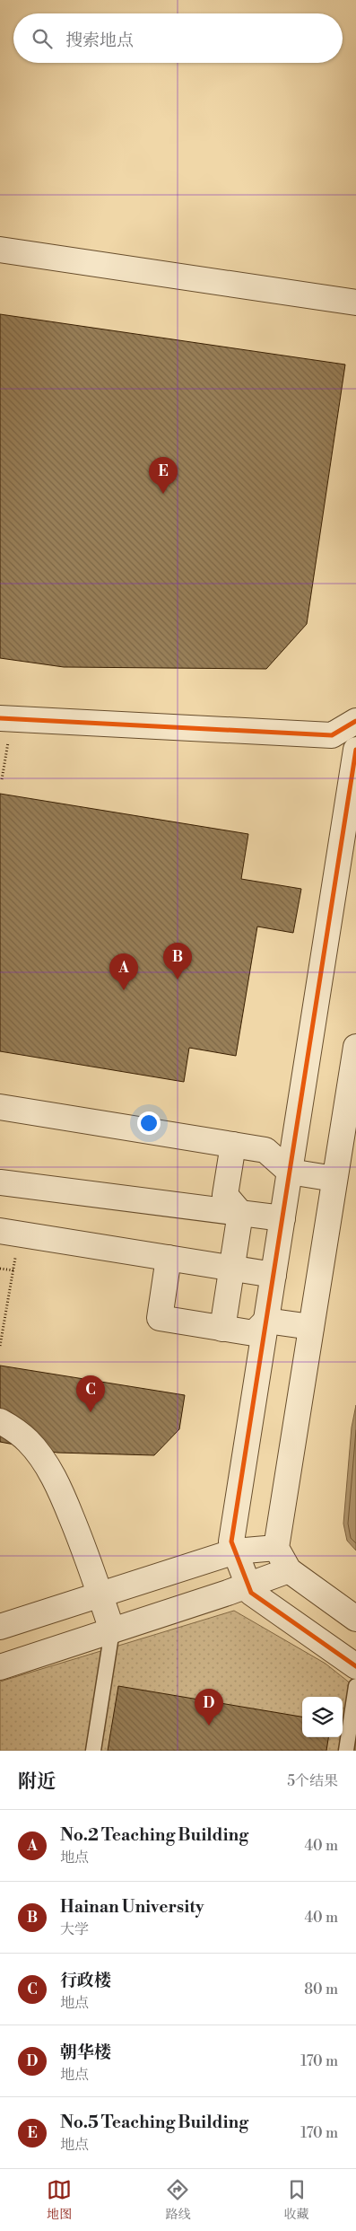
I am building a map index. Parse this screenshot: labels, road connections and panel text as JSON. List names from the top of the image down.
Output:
{
  "page": {
    "search": "搜索地点",
    "pins": [
      "E",
      "B",
      "A",
      "C",
      "D"
    ],
    "heading": ["附近", "5个结果"],
    "list": [
      {
        "mark": "A",
        "name": "No.2 Teaching Building",
        "note": "地点",
        "value": "40 m"
      },
      {
        "mark": "B",
        "name": "Hainan University",
        "note": "大学",
        "value": "40 m"
      },
      {
        "mark": "C",
        "name": "行政楼",
        "note": "地点",
        "value": "80 m"
      },
      {
        "mark": "D",
        "name": "朝华楼",
        "note": "地点",
        "value": "170 m"
      },
      {
        "mark": "E",
        "name": "No.5 Teaching Building",
        "note": "地点",
        "value": "170 m"
      }
    ],
    "nav": ["地图", "路线", "收藏"]
  }
}
